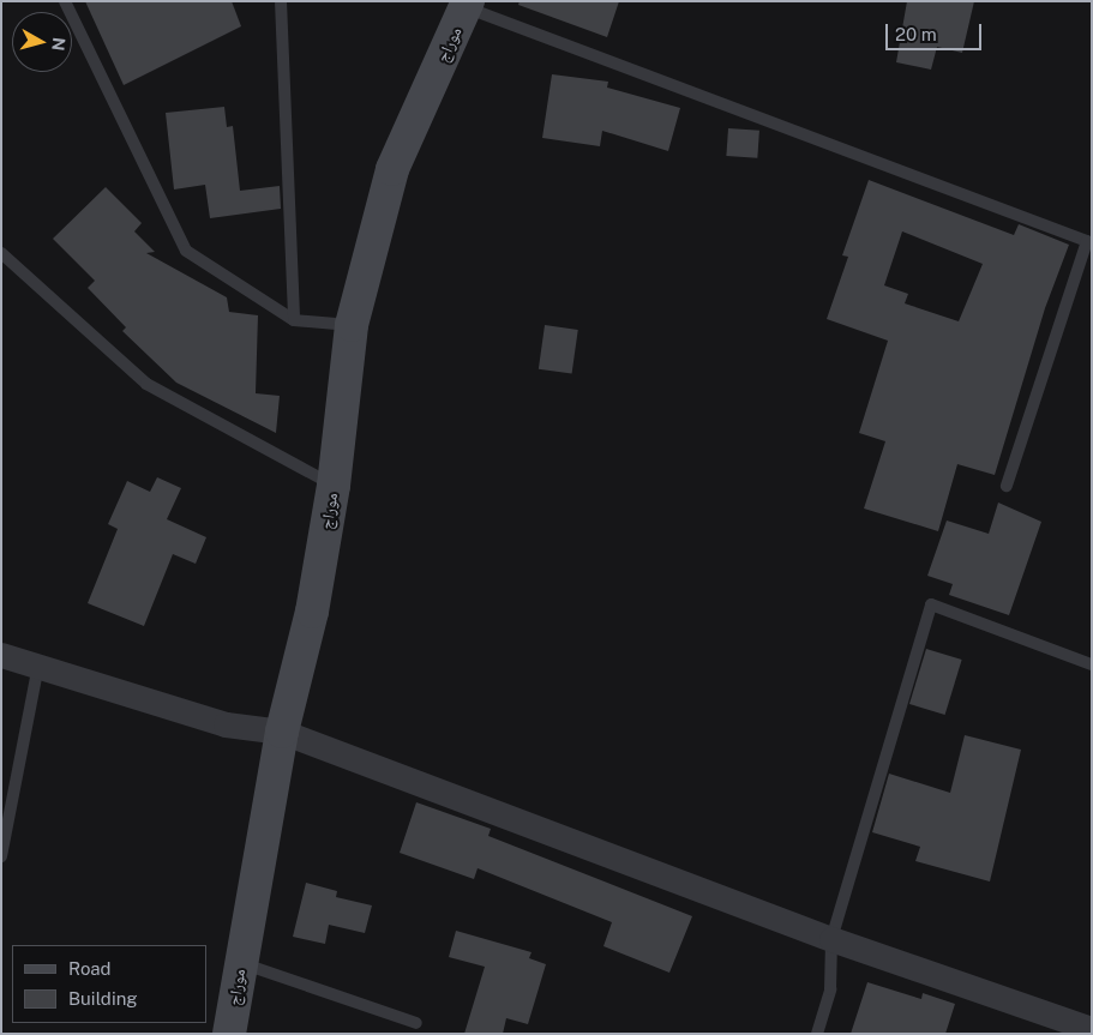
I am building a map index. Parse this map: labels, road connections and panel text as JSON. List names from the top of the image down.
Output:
{
  "streets": {
    "main road": ["موراج"]
  },
  "legend": ["Road", "Building"],
  "scale_bar": "20 m",
  "north": "right"
}
